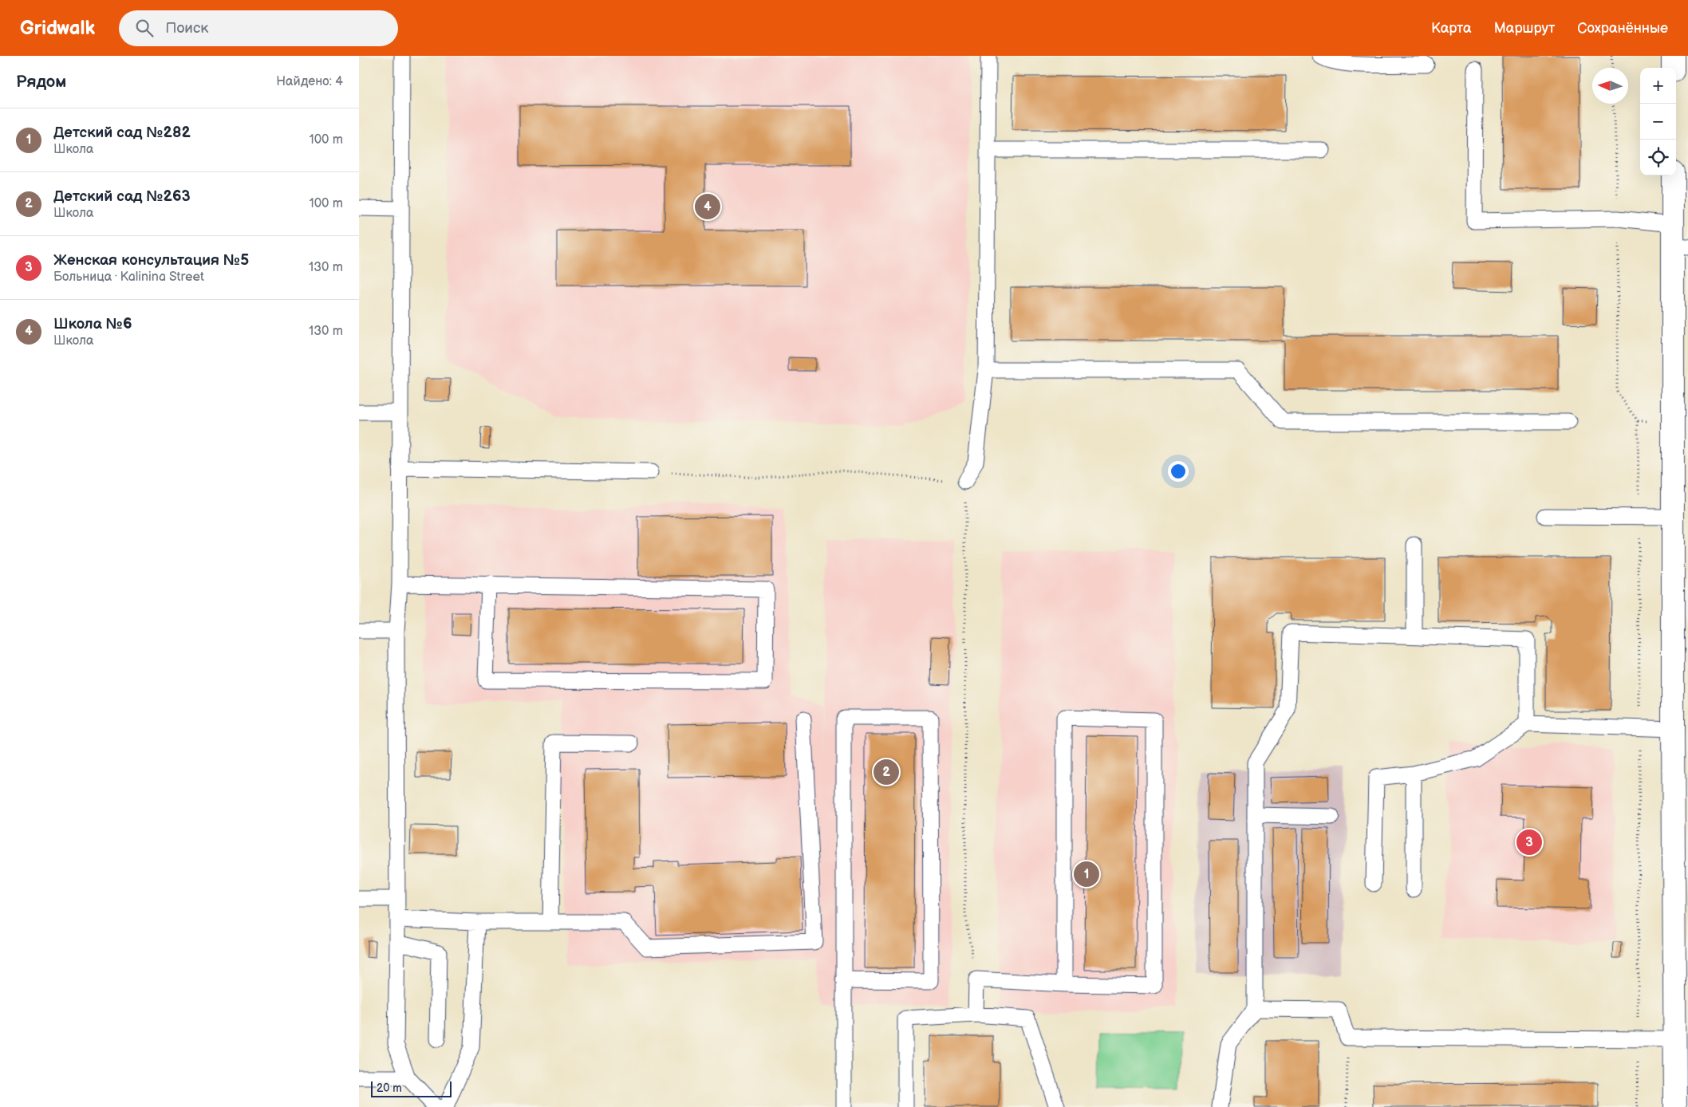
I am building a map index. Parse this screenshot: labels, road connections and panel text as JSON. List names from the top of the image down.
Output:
{
  "scale_bar": "20 m",
  "north": "left",
  "page": {
    "header": "Gridwalk",
    "search": "Поиск",
    "nav": ["Карта", "Маршрут", "Сохранённые"],
    "heading": ["Рядом", "Найдено: 4"],
    "map_buttons": ["+", "−"],
    "list": [
      {
        "mark": "1",
        "name": "Детский сад №282",
        "note": "Школа",
        "value": "100 m"
      },
      {
        "mark": "2",
        "name": "Детский сад №263",
        "note": "Школа",
        "value": "100 m"
      },
      {
        "mark": "3",
        "name": "Женская консультация №5",
        "note": "Больница · Kalinina Street",
        "value": "130 m"
      },
      {
        "mark": "4",
        "name": "Школа №6",
        "note": "Школа",
        "value": "130 m"
      }
    ],
    "pins": [
      "4",
      "2",
      "3",
      "1"
    ],
    "scale": "20 m"
  }
}
